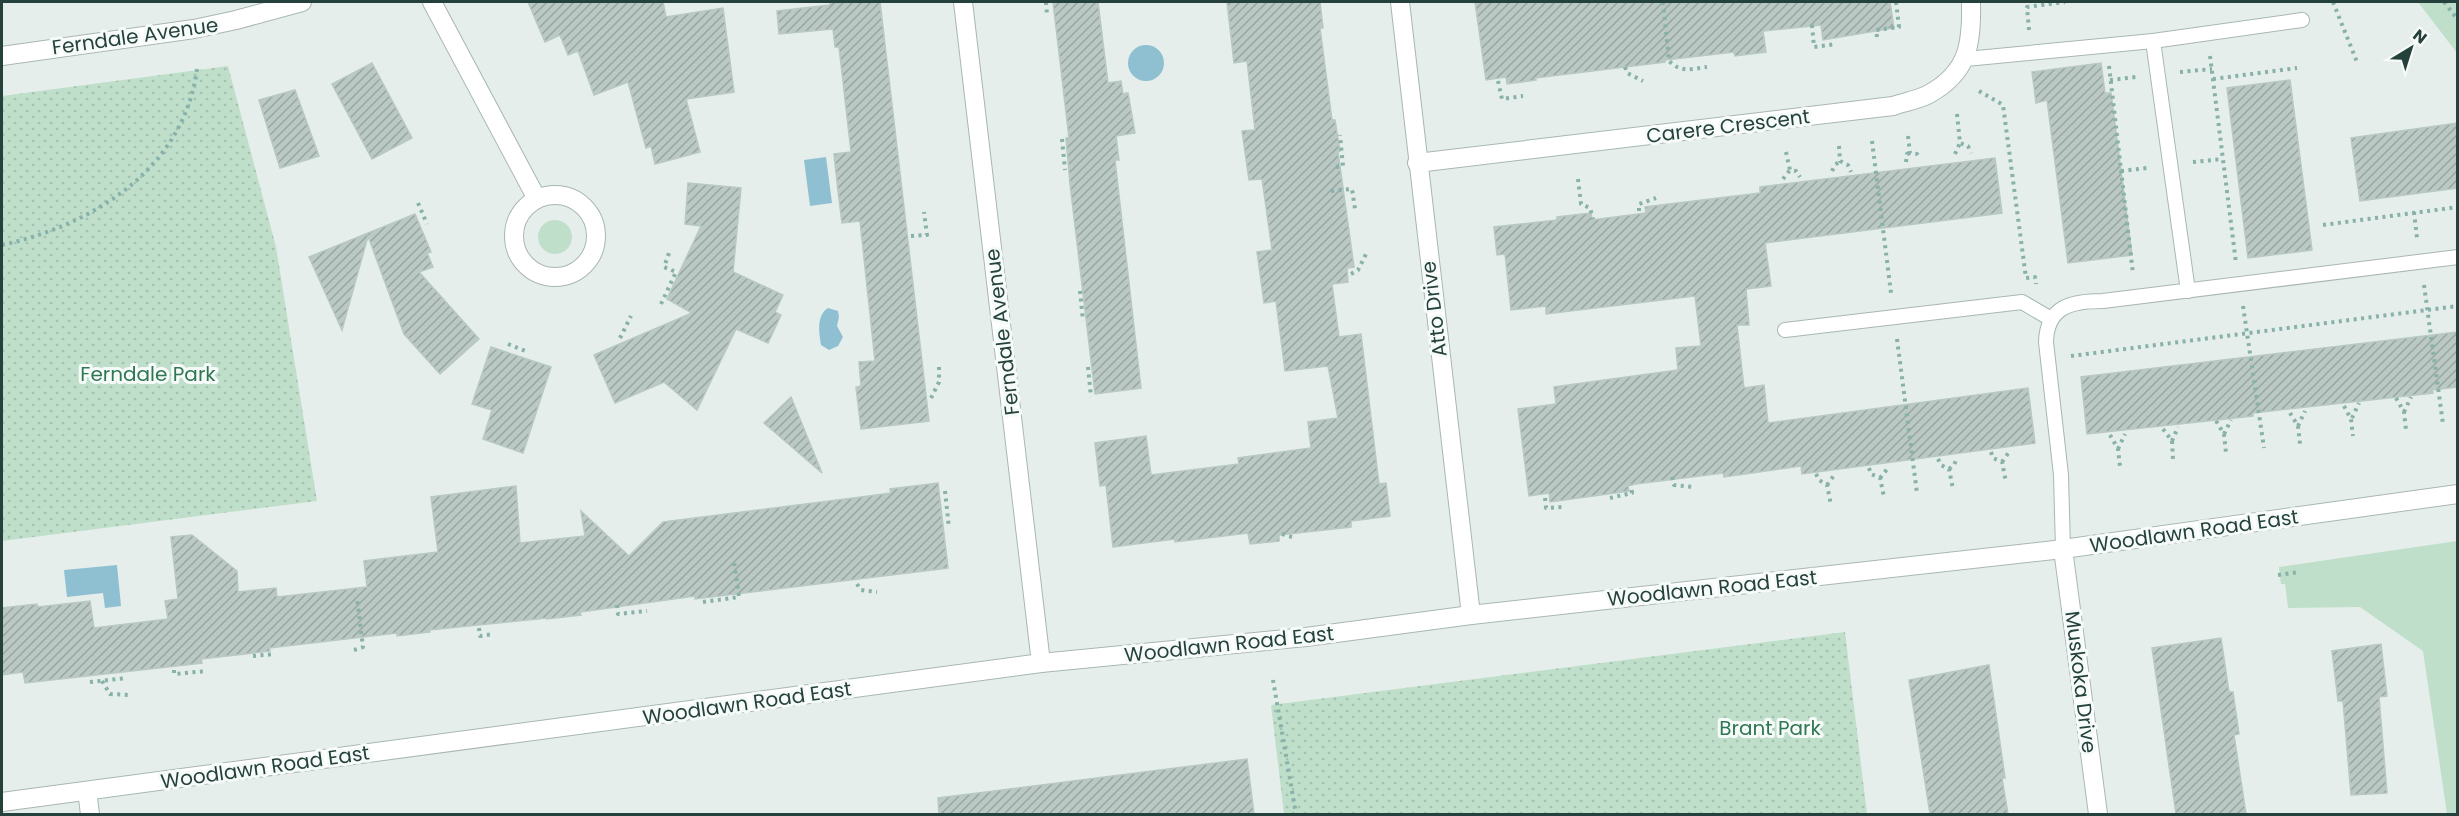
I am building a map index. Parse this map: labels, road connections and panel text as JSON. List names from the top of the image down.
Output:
{
  "streets": {
    "street": [
      "Ferndale Avenue",
      "Carere Crescent",
      "Atto Drive",
      "Woodlawn Road East",
      "Muskoka Drive"
    ]
  },
  "crossings": [
    ["Ferndale Avenue", "Woodlawn Road East"],
    ["Carere Crescent", "Atto Drive"],
    ["Atto Drive", "Woodlawn Road East"],
    ["Woodlawn Road East", "Muskoka Drive"]
  ],
  "parks": ["Ferndale Park", "Brant Park"],
  "north": "top right"
}
